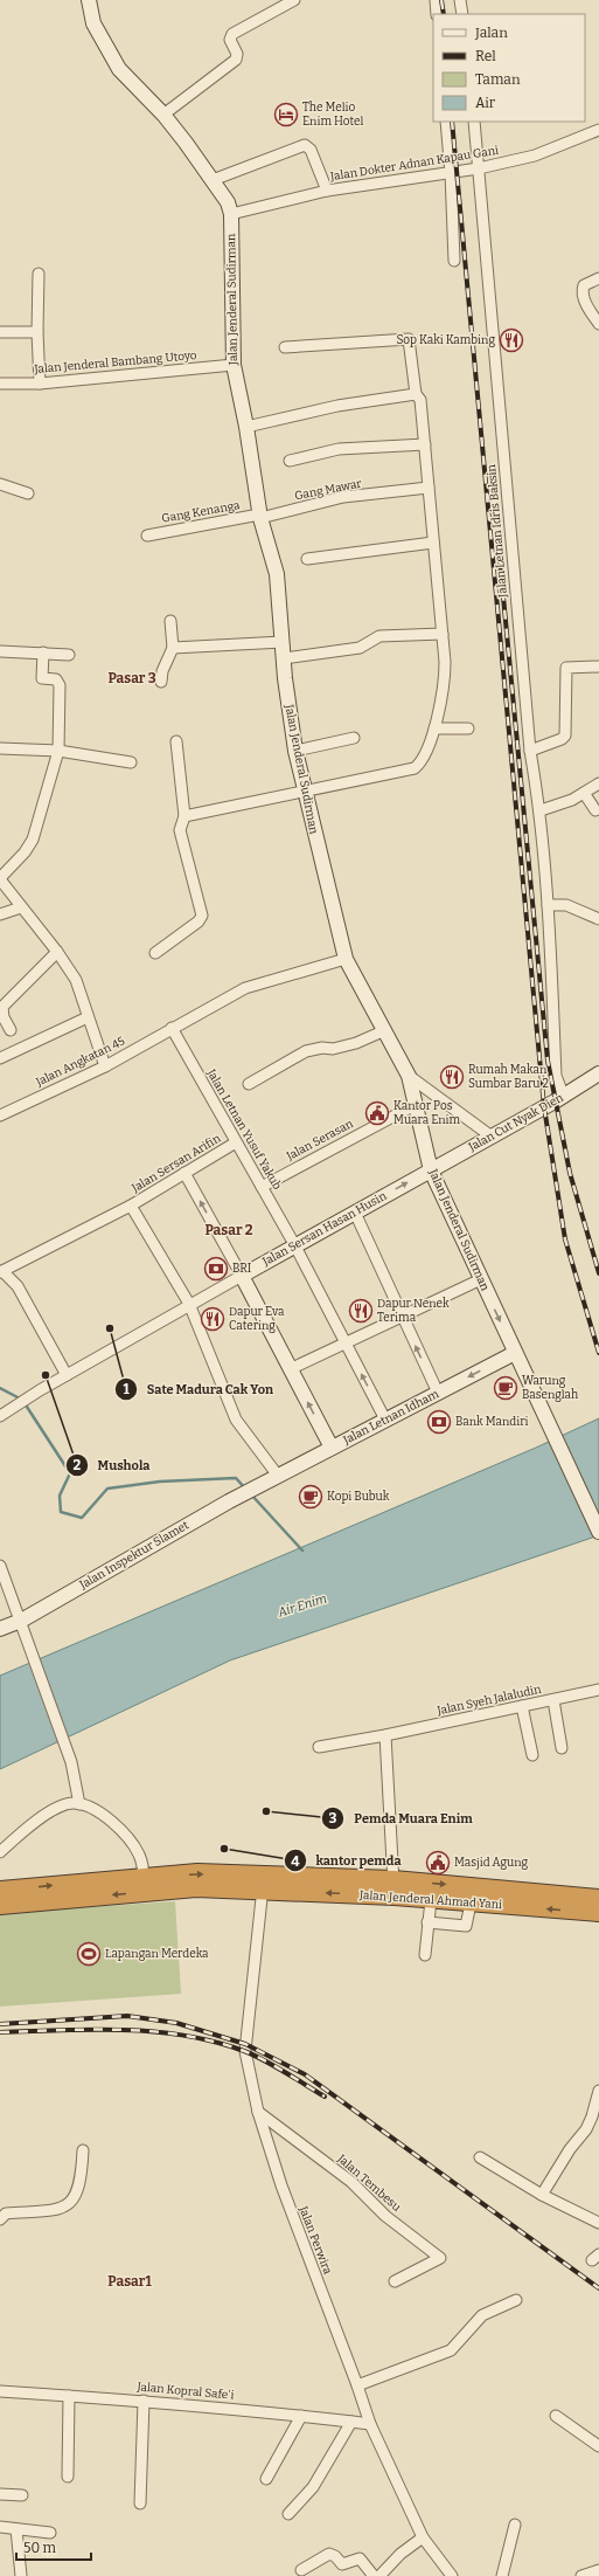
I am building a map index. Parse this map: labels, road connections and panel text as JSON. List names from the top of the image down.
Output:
{
  "streets": {
    "highway": ["Jalan Jenderal Ahmad Yani"],
    "main road": [
      "Jalan Jenderal Sudirman",
      "Jalan Cut Nyak Dien",
      "Jalan Sersan Hasan Husin",
      "Jalan Letnan Idham",
      "Jalan Inspektur Slamet"
    ],
    "street": [
      "Jalan Dokter Adnan Kapau Gani",
      "Jalan Jenderal Bambang Utoyo",
      "Gang Mawar",
      "Gang Kenanga",
      "Jalan Letnan Idris Baksin",
      "Jalan Angkatan 45",
      "Jalan Letnan Yusuf Yakub",
      "Jalan Serasan",
      "Jalan Sersan Arifin",
      "Jalan Syeh Jalaludin",
      "Jalan Tembesu",
      "Jalan Perwira",
      "Jalan Kopral Safe'i"
    ]
  },
  "crossings": [
    ["Jalan Dokter Adnan Kapau Gani", "Jalan Jenderal Sudirman"],
    ["Jalan Dokter Adnan Kapau Gani", "Jalan Letnan Idris Baksin"],
    ["Jalan Jenderal Sudirman", "Jalan Jenderal Bambang Utoyo"],
    ["Jalan Jenderal Sudirman", "Gang Mawar"],
    ["Jalan Jenderal Sudirman", "Gang Kenanga"],
    ["Jalan Jenderal Sudirman", "Jalan Angkatan 45"],
    ["Jalan Jenderal Sudirman", "Jalan Cut Nyak Dien"],
    ["Jalan Jenderal Sudirman", "Jalan Serasan"],
    ["Jalan Jenderal Sudirman", "Jalan Sersan Hasan Husin"],
    ["Jalan Jenderal Sudirman", "Jalan Letnan Idham"],
    ["Gang Mawar", "Gang Kenanga"],
    ["Jalan Letnan Idris Baksin", "Jalan Cut Nyak Dien"],
    ["Jalan Angkatan 45", "Jalan Letnan Yusuf Yakub"],
    ["Jalan Cut Nyak Dien", "Jalan Sersan Hasan Husin"],
    ["Jalan Letnan Yusuf Yakub", "Jalan Serasan"],
    ["Jalan Letnan Yusuf Yakub", "Jalan Sersan Arifin"],
    ["Jalan Letnan Yusuf Yakub", "Jalan Sersan Hasan Husin"],
    ["Jalan Letnan Yusuf Yakub", "Jalan Letnan Idham"],
    ["Jalan Letnan Idham", "Jalan Inspektur Slamet"],
    ["Jalan Jenderal Ahmad Yani", "Jalan Perwira"],
    ["Jalan Tembesu", "Jalan Perwira"],
    ["Jalan Perwira", "Jalan Kopral Safe'i"]
  ],
  "one_way": ["Jalan Sersan Hasan Husin"],
  "districts": ["Pasar 3", "Pasar 2", "Pasar1"],
  "water": ["Air Enim"],
  "places": {
    "hotel": ["The Melio Enim Hotel"],
    "restaurant": [
      "Sop Kaki Kambing",
      "Rumah Makan Sumbar Baru 2",
      "Dapur Nenek Terima",
      "Dapur Eva Catering"
    ],
    "public building": ["Kantor Pos Muara Enim", "Masjid Agung"],
    "bank": ["BRI", "Bank Mandiri"],
    "other": [
      "Sate Madura Cak Yon",
      "Mushola",
      "Pemda Muara Enim",
      "kantor pemda"
    ],
    "cafe": ["Warung Basenglah", "Kopi Bubuk"],
    "sports": ["Lapangan Merdeka"]
  },
  "legend": [
    "Jalan",
    "Rel",
    "Taman",
    "Air"
  ],
  "scale_bar": "50 m"
}
